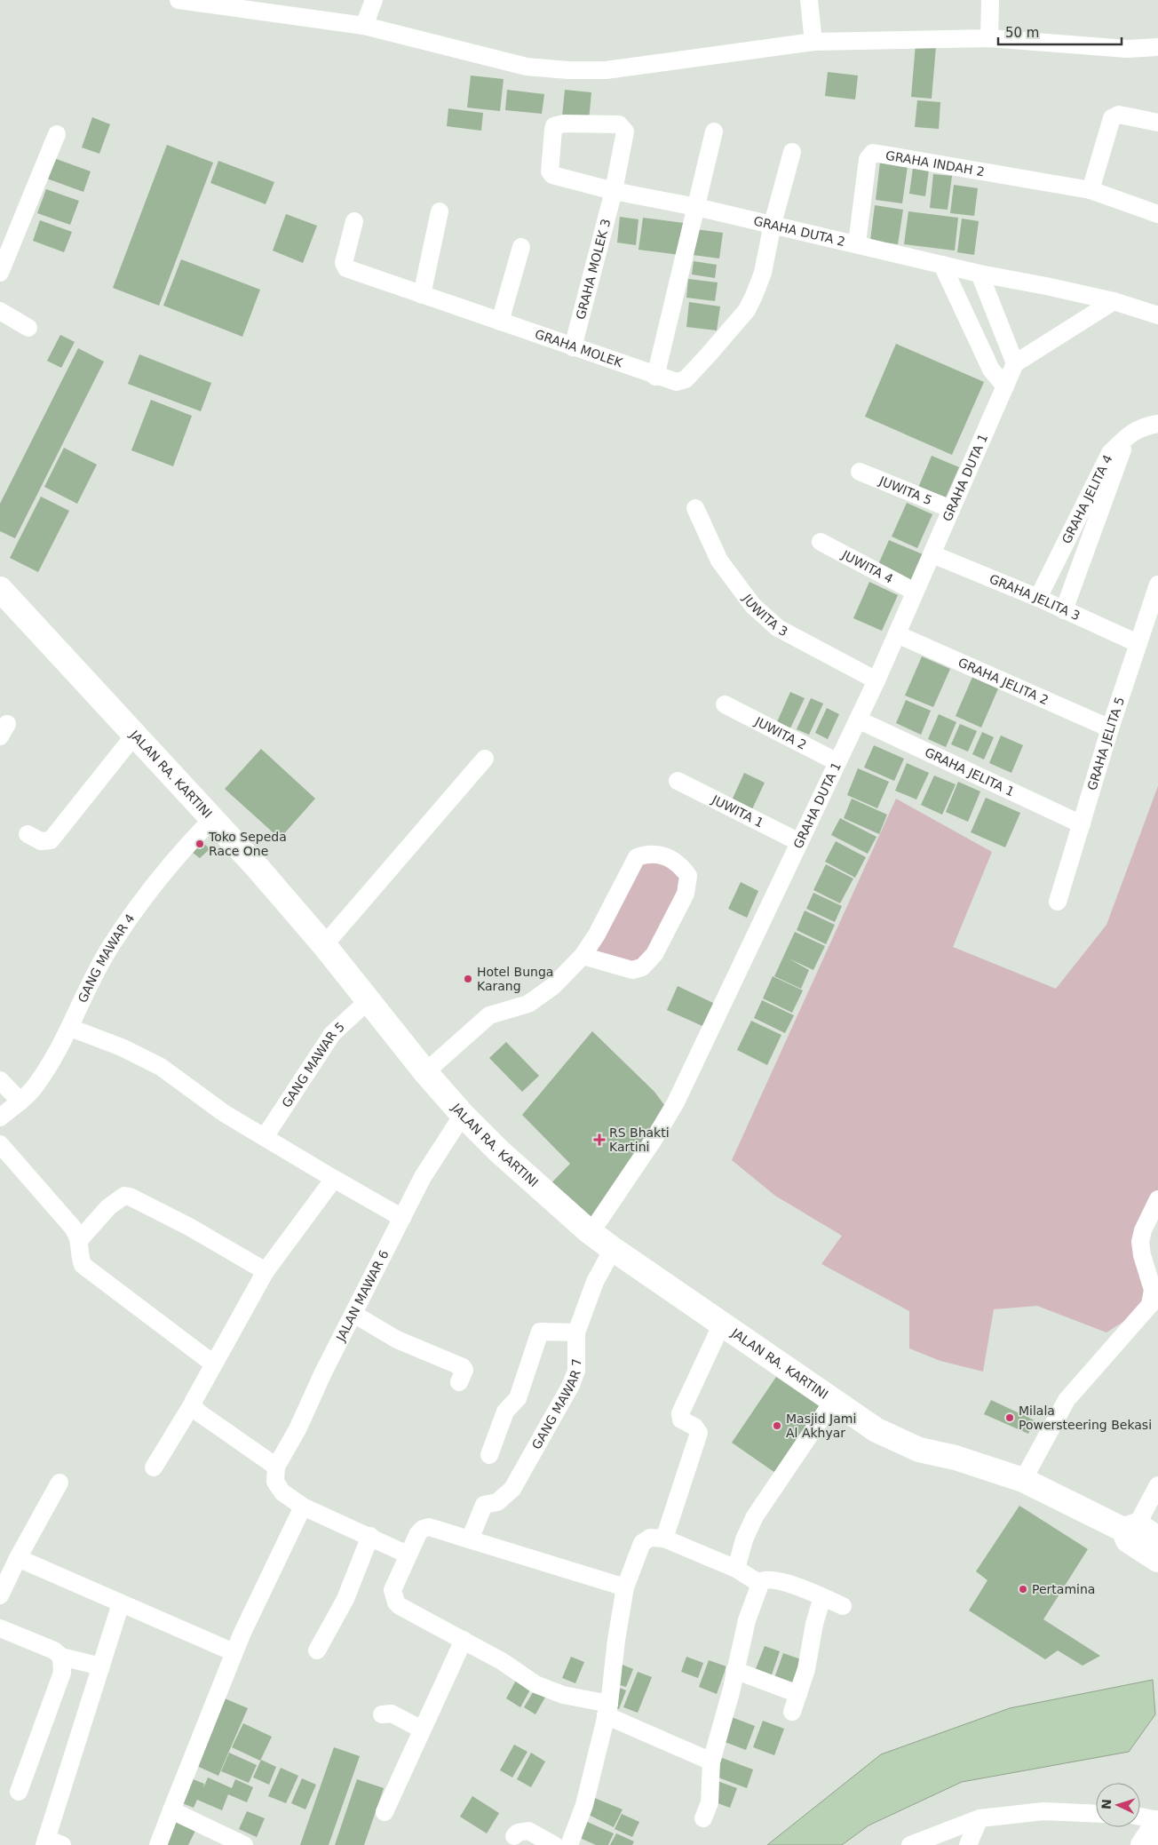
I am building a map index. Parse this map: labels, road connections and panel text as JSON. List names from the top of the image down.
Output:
{
  "streets": {
    "main road": ["JALAN RA. KARTINI"],
    "street": [
      "GRAHA INDAH 2",
      "GRAHA DUTA 2",
      "GRAHA MOLEK 3",
      "GRAHA MOLEK",
      "GRAHA DUTA 1",
      "JUWITA 5",
      "GRAHA JELITA 4",
      "JUWITA 4",
      "GRAHA JELITA 3",
      "JUWITA 3",
      "GRAHA JELITA 2",
      "JUWITA 2",
      "GRAHA JELITA 5",
      "GRAHA JELITA 1",
      "JUWITA 1",
      "GANG MAWAR 4",
      "GANG MAWAR 5",
      "JALAN MAWAR 6",
      "GANG MAWAR 7"
    ]
  },
  "crossings": [
    ["GRAHA INDAH 2", "GRAHA DUTA 2"],
    ["GRAHA DUTA 2", "GRAHA MOLEK 3"],
    ["GRAHA DUTA 2", "GRAHA MOLEK"],
    ["GRAHA MOLEK 3", "GRAHA MOLEK"],
    ["GRAHA DUTA 1", "JUWITA 5"],
    ["GRAHA DUTA 1", "JUWITA 4"],
    ["GRAHA DUTA 1", "GRAHA JELITA 3"],
    ["GRAHA DUTA 1", "JUWITA 3"],
    ["GRAHA DUTA 1", "GRAHA JELITA 2"],
    ["GRAHA DUTA 1", "JUWITA 2"],
    ["GRAHA DUTA 1", "GRAHA JELITA 1"],
    ["GRAHA DUTA 1", "JALAN RA. KARTINI"],
    ["GRAHA DUTA 1", "JUWITA 1"],
    ["GRAHA JELITA 4", "GRAHA JELITA 3"],
    ["GRAHA JELITA 3", "GRAHA JELITA 5"],
    ["GRAHA JELITA 2", "GRAHA JELITA 5"],
    ["GRAHA JELITA 5", "GRAHA JELITA 1"],
    ["JALAN RA. KARTINI", "GANG MAWAR 4"],
    ["JALAN RA. KARTINI", "GANG MAWAR 5"],
    ["JALAN RA. KARTINI", "JALAN MAWAR 6"],
    ["JALAN RA. KARTINI", "GANG MAWAR 7"]
  ],
  "places": {
    "other": [
      "Toko Sepeda Race One",
      "Hotel Bunga Karang",
      "Milala Powersteering Bekasi",
      "Masjid Jami Al Akhyar",
      "Pertamina"
    ],
    "health": ["RS Bhakti Kartini"]
  },
  "scale_bar": "50 m",
  "north": "left"
}
